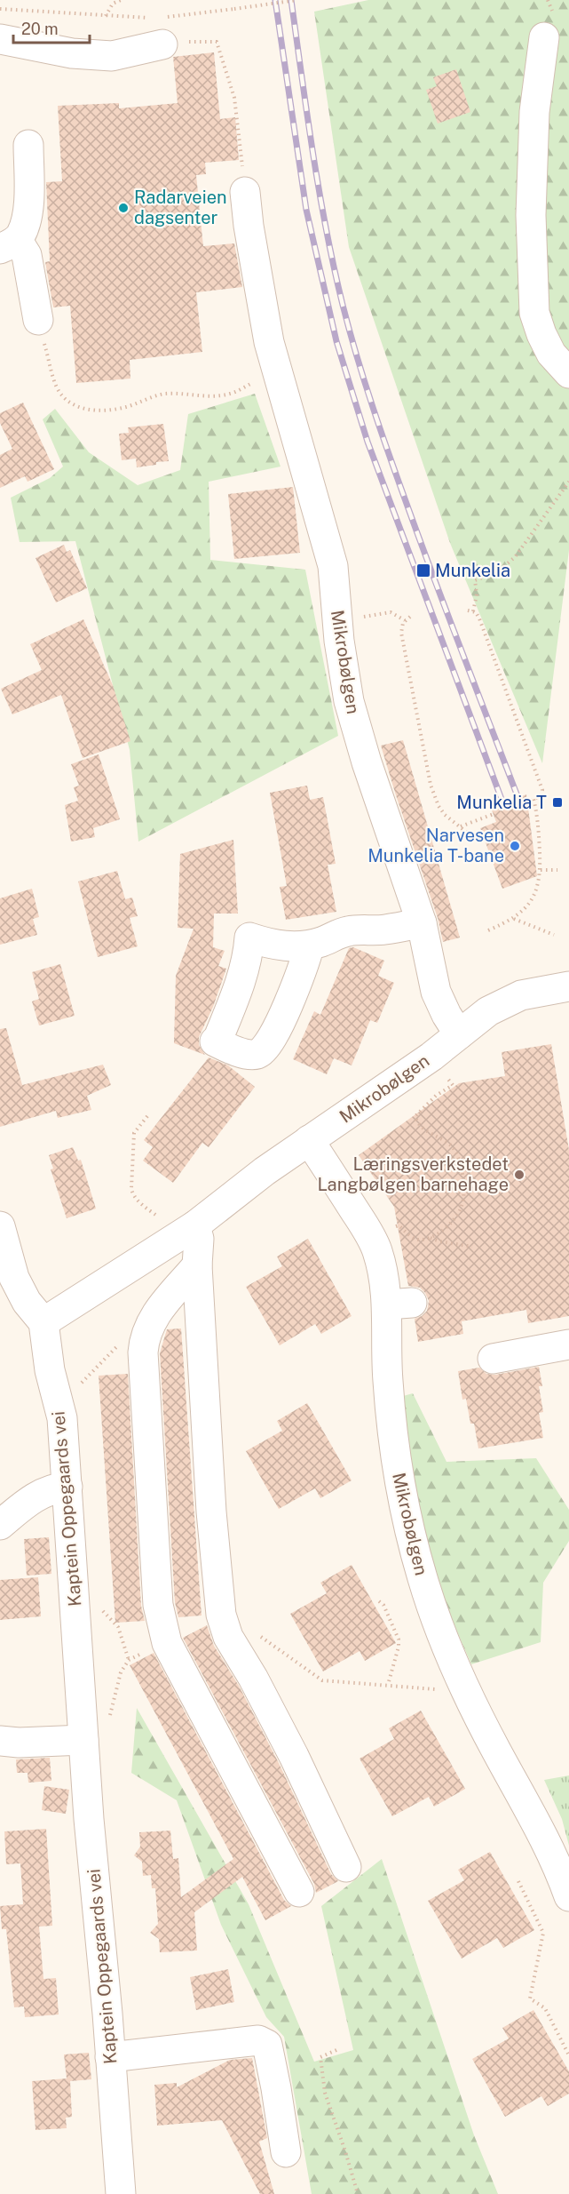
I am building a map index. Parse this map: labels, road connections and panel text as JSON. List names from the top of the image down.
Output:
{
  "streets": {
    "street": ["Mikrobølgen", "Kaptein Oppegaards vei"]
  },
  "crossings": [
    ["Mikrobølgen", "Kaptein Oppegaards vei"]
  ],
  "places": {
    "other": ["Radarveien dagsenter", "Narvesen Munkelia T-bane", "Læringsverkstedet Langbølgen barnehage"],
    "transit": ["Munkelia", "Munkelia T"]
  },
  "scale_bar": "20 m"
}
